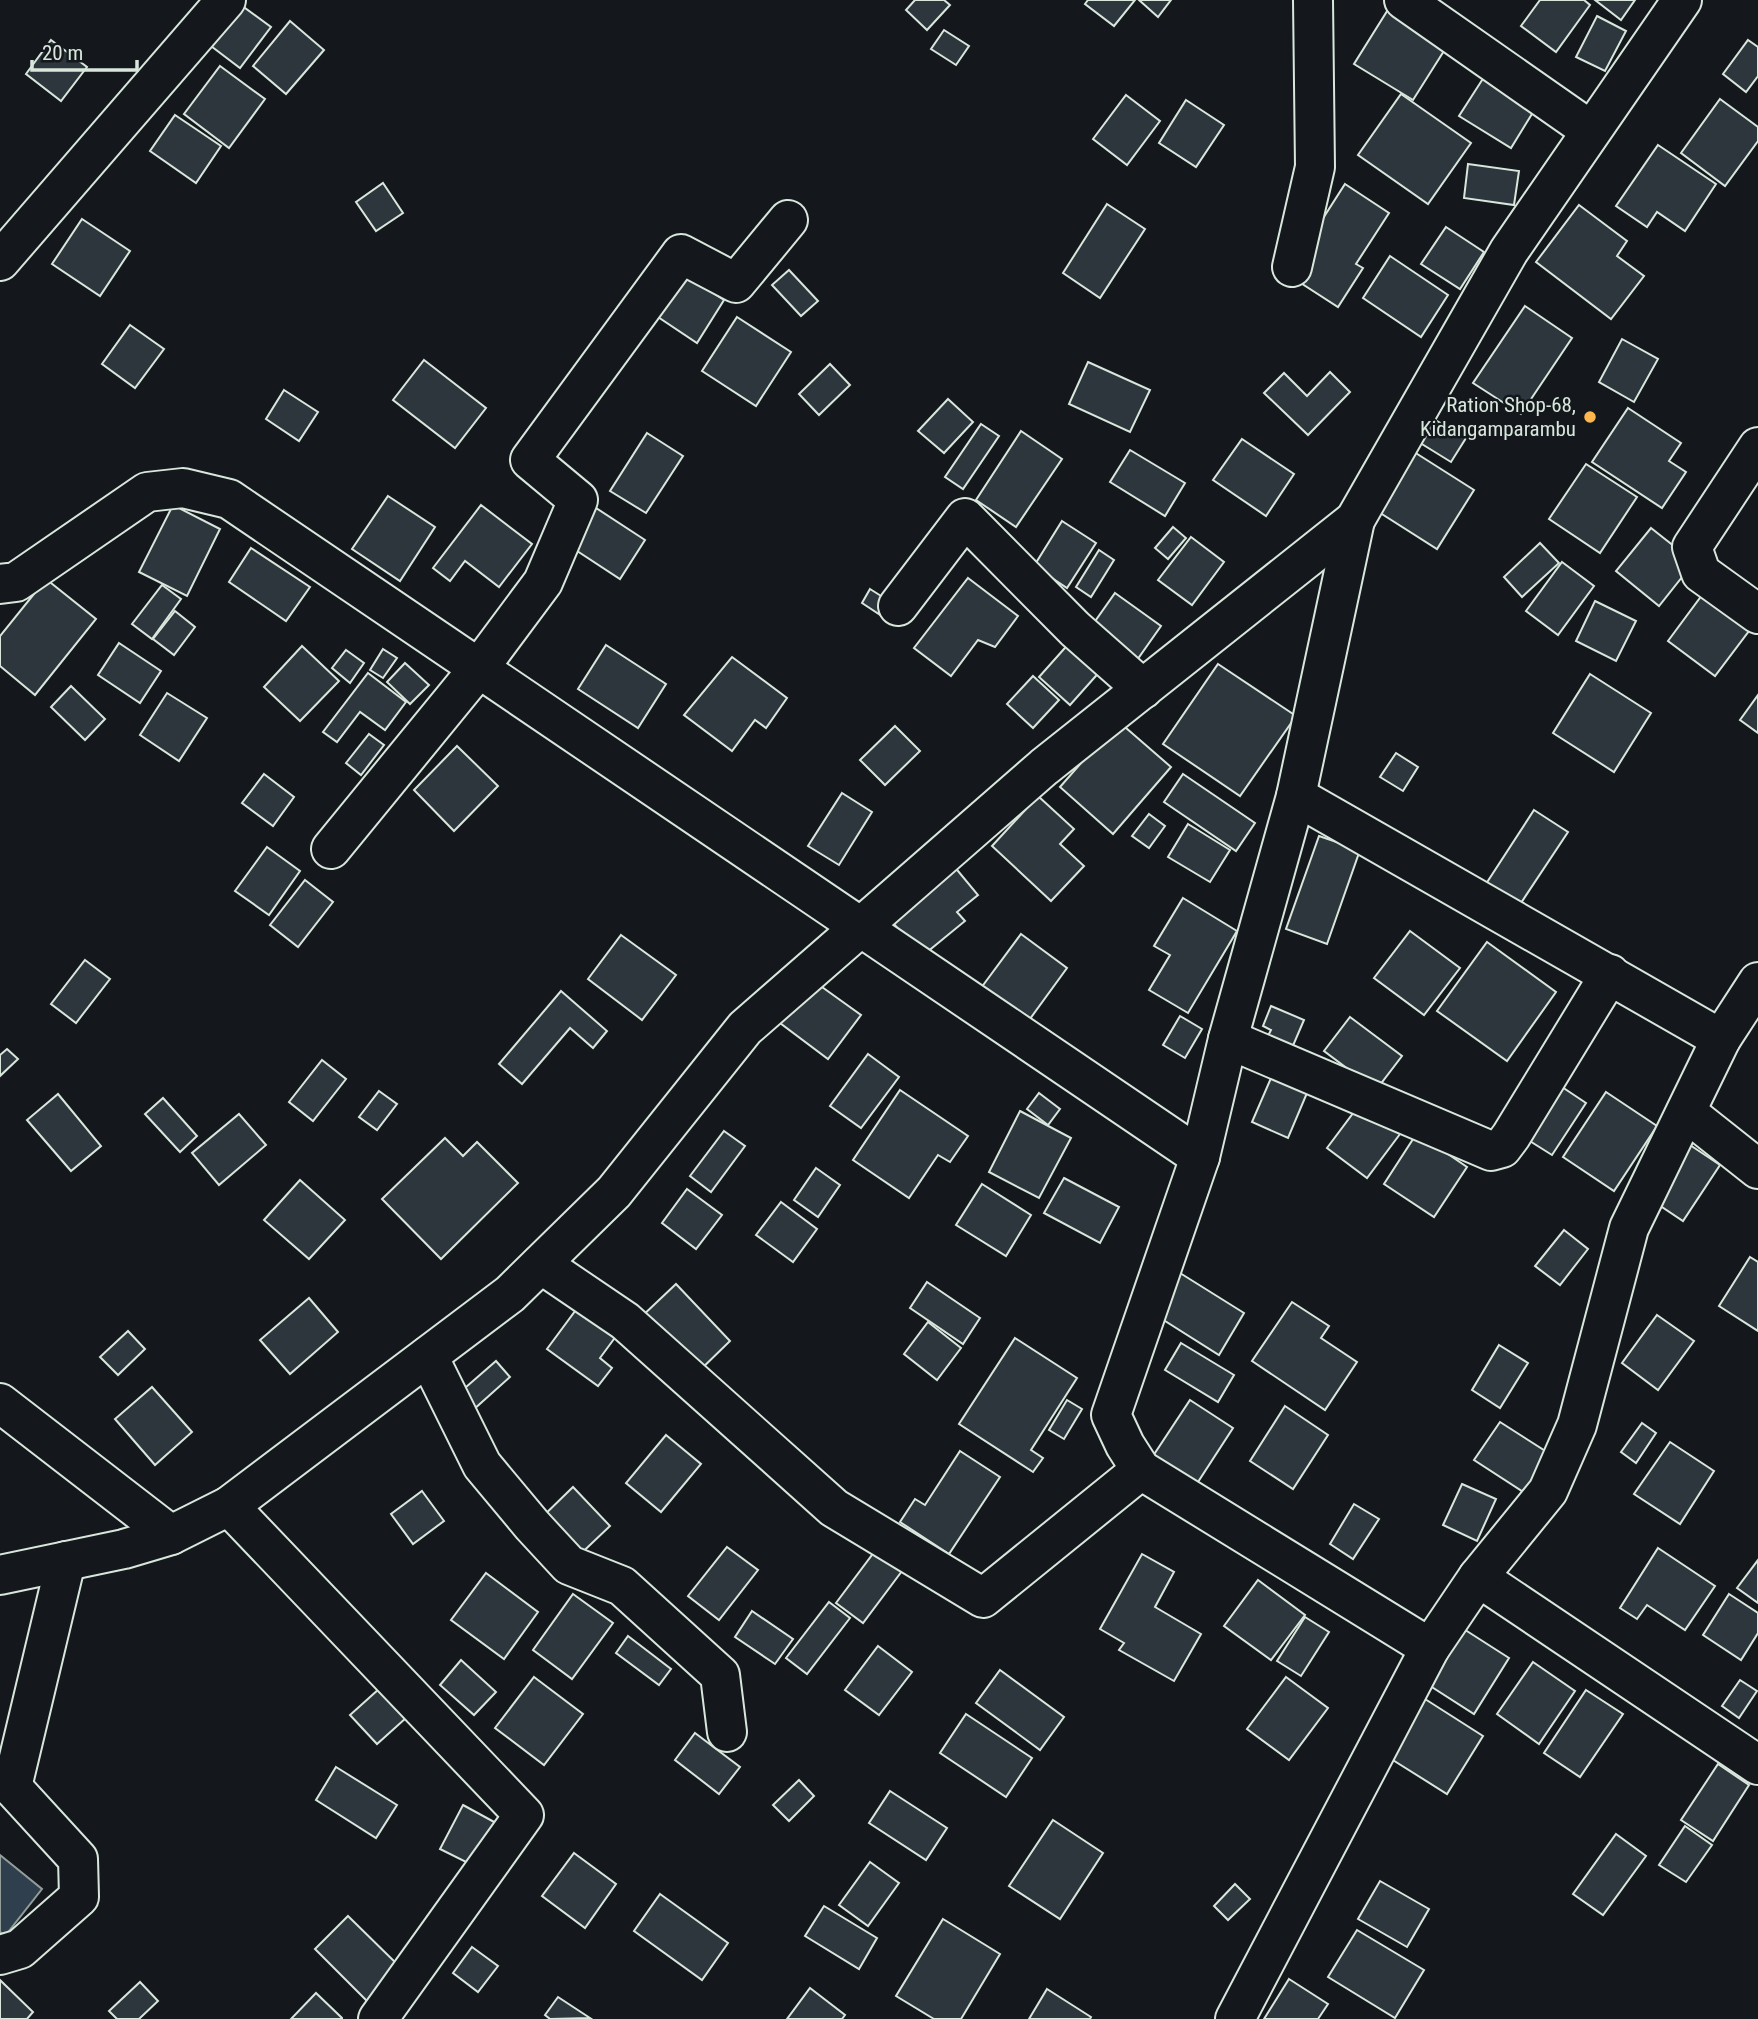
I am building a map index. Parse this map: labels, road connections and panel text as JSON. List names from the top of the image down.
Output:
{
  "places": ["Ration Shop-68, Kidangamparambu"],
  "scale_bar": "20 m"
}
